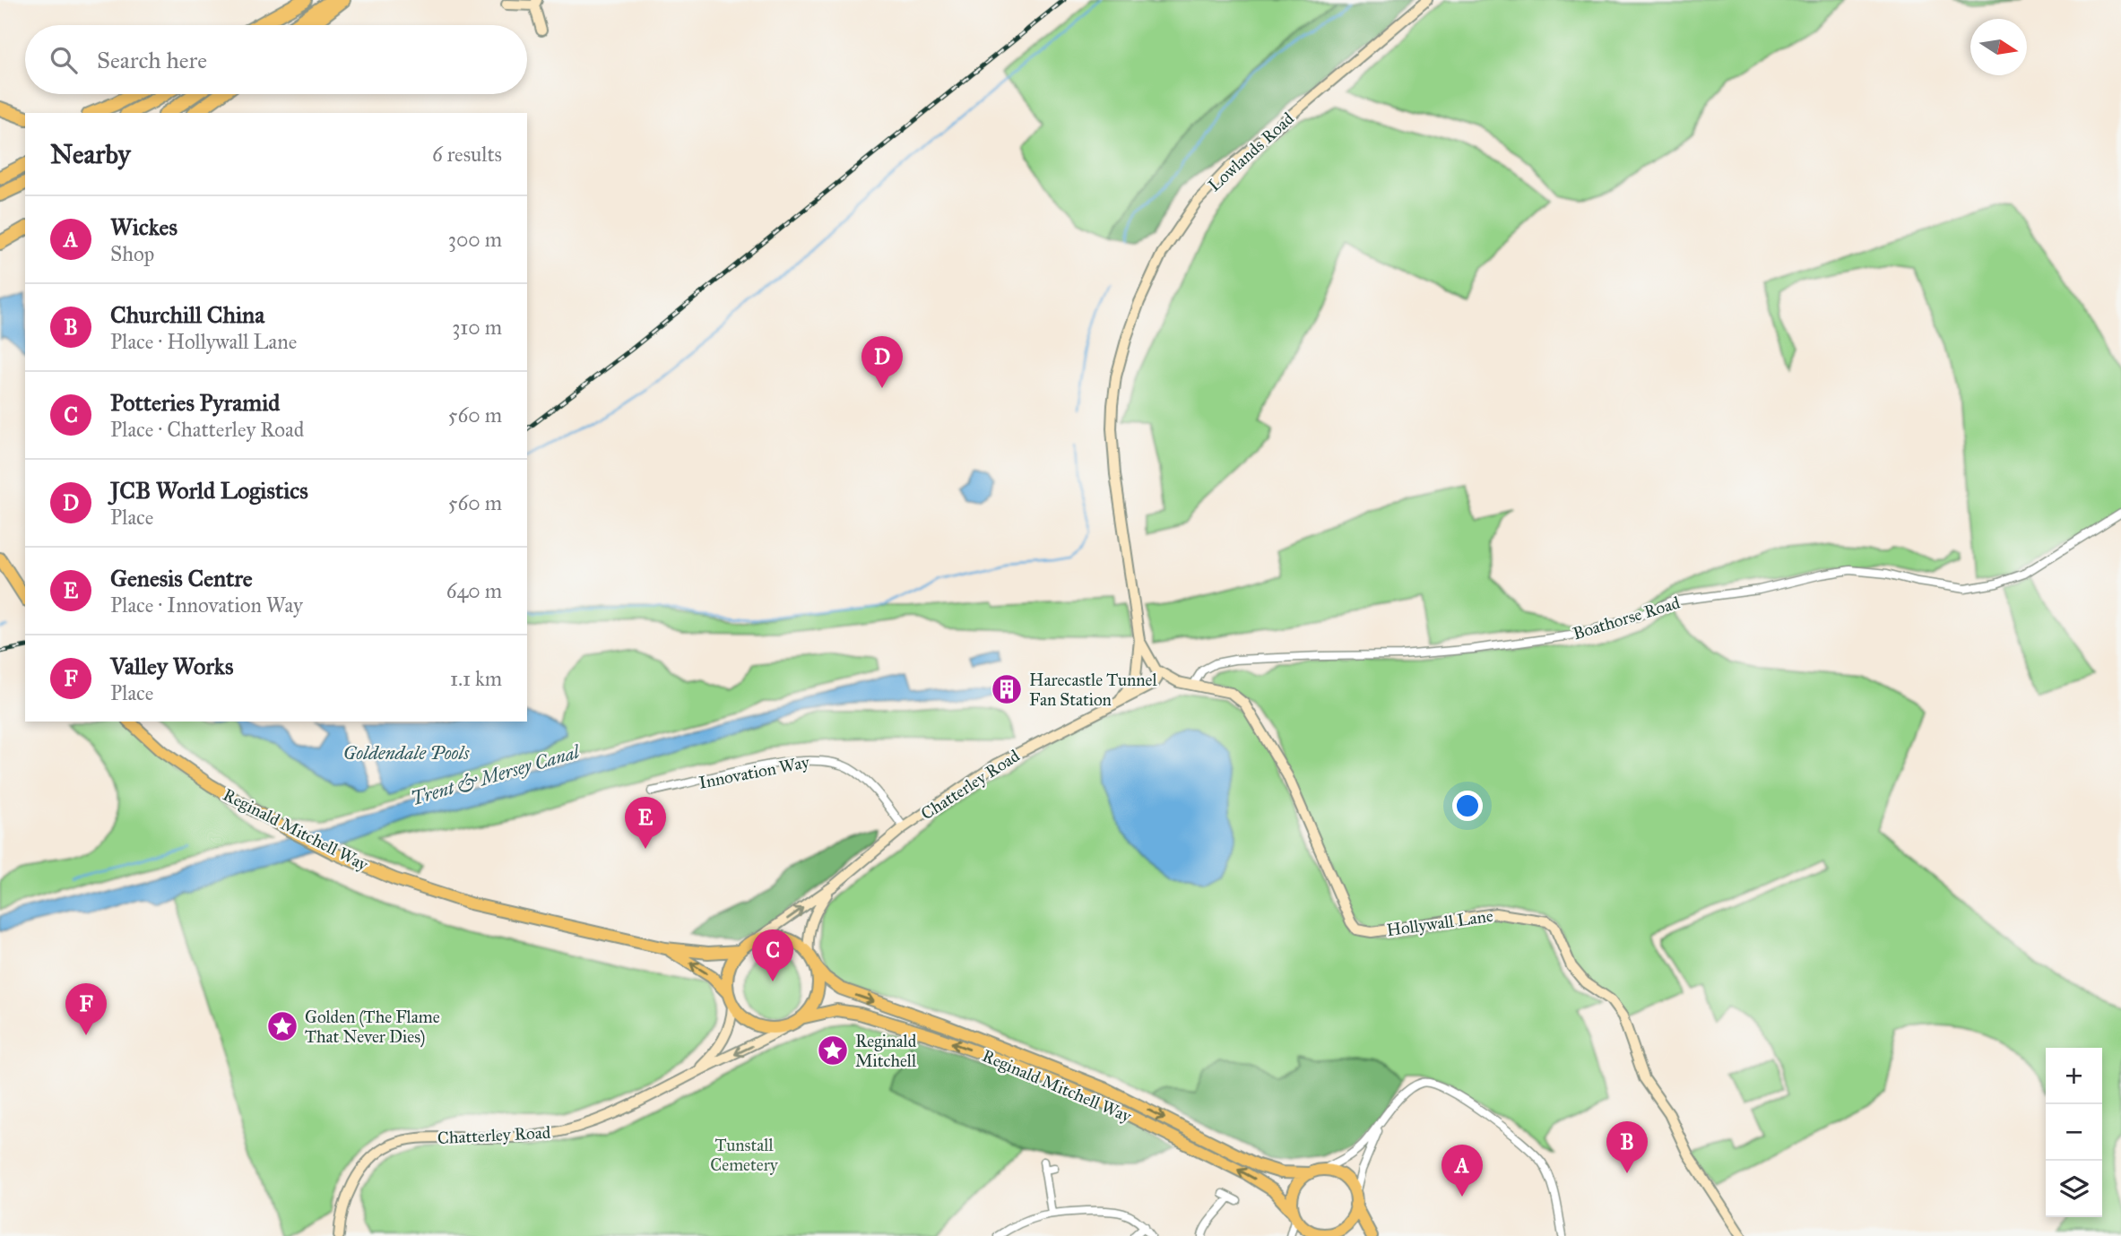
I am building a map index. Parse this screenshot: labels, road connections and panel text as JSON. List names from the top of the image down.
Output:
{
  "streets": {
    "main road": ["Reginald Mitchell Way"],
    "street": [
      "Lowlands Road",
      "Boathorse Road",
      "Innovation Way",
      "Chatterley Road",
      "Hollywall Lane"
    ]
  },
  "crossings": [
    ["Lowlands Road", "Chatterley Road"],
    ["Lowlands Road", "Hollywall Lane"],
    ["Boathorse Road", "Hollywall Lane"],
    ["Innovation Way", "Chatterley Road"],
    ["Chatterley Road", "Reginald Mitchell Way"],
    ["Chatterley Road", "Hollywall Lane"]
  ],
  "water": ["Goldendale Pools", "Trent & Mersey Canal"],
  "parks": ["Tunstall Cemetery"],
  "places": {
    "building": ["Harecastle Tunnel Fan Station"],
    "place": ["Golden (The Flame That Never Dies)", "Reginald Mitchell"]
  },
  "north": "right",
  "page": {
    "search": "Search here",
    "heading": ["Nearby", "6 results"],
    "list": [
      {
        "mark": "A",
        "name": "Wickes",
        "note": "Shop",
        "value": "300 m"
      },
      {
        "mark": "B",
        "name": "Churchill China",
        "note": "Place · Hollywall Lane",
        "value": "310 m"
      },
      {
        "mark": "C",
        "name": "Potteries Pyramid",
        "note": "Place · Chatterley Road",
        "value": "560 m"
      },
      {
        "mark": "D",
        "name": "JCB World Logistics",
        "note": "Place",
        "value": "560 m"
      },
      {
        "mark": "E",
        "name": "Genesis Centre",
        "note": "Place · Innovation Way",
        "value": "640 m"
      },
      {
        "mark": "F",
        "name": "Valley Works",
        "note": "Place",
        "value": "1.1 km"
      }
    ],
    "pins": [
      "D",
      "E",
      "C",
      "F",
      "B",
      "A"
    ],
    "map_buttons": ["+", "−"]
  }
}
